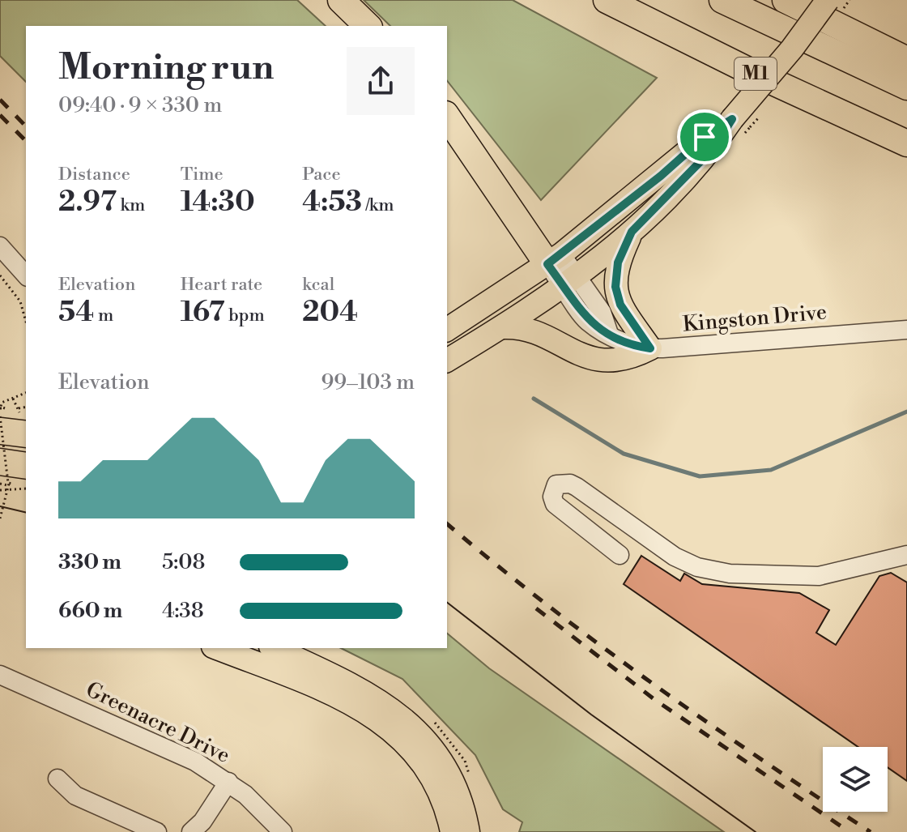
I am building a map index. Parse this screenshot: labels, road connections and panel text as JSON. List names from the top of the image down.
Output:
{
  "streets": {
    "highway": ["M1"],
    "street": ["Kingston Drive", "Greenacre Drive"]
  },
  "page": {
    "heading": ["Morning run", "09:40 · 9 × 330 m"],
    "stats": [
      ["Distance", "2.97 km"],
      ["Time", "14:30"],
      ["Pace", "4:53 /km"],
      ["Elevation", "54 m"],
      ["Heart rate", "167 bpm"],
      ["kcal", "204"]
    ],
    "chart": ["Elevation", "99–103 m"],
    "list": [
      {
        "name": "330 m",
        "note": "5:08"
      },
      {
        "name": "660 m",
        "note": "4:38"
      }
    ]
  }
}
